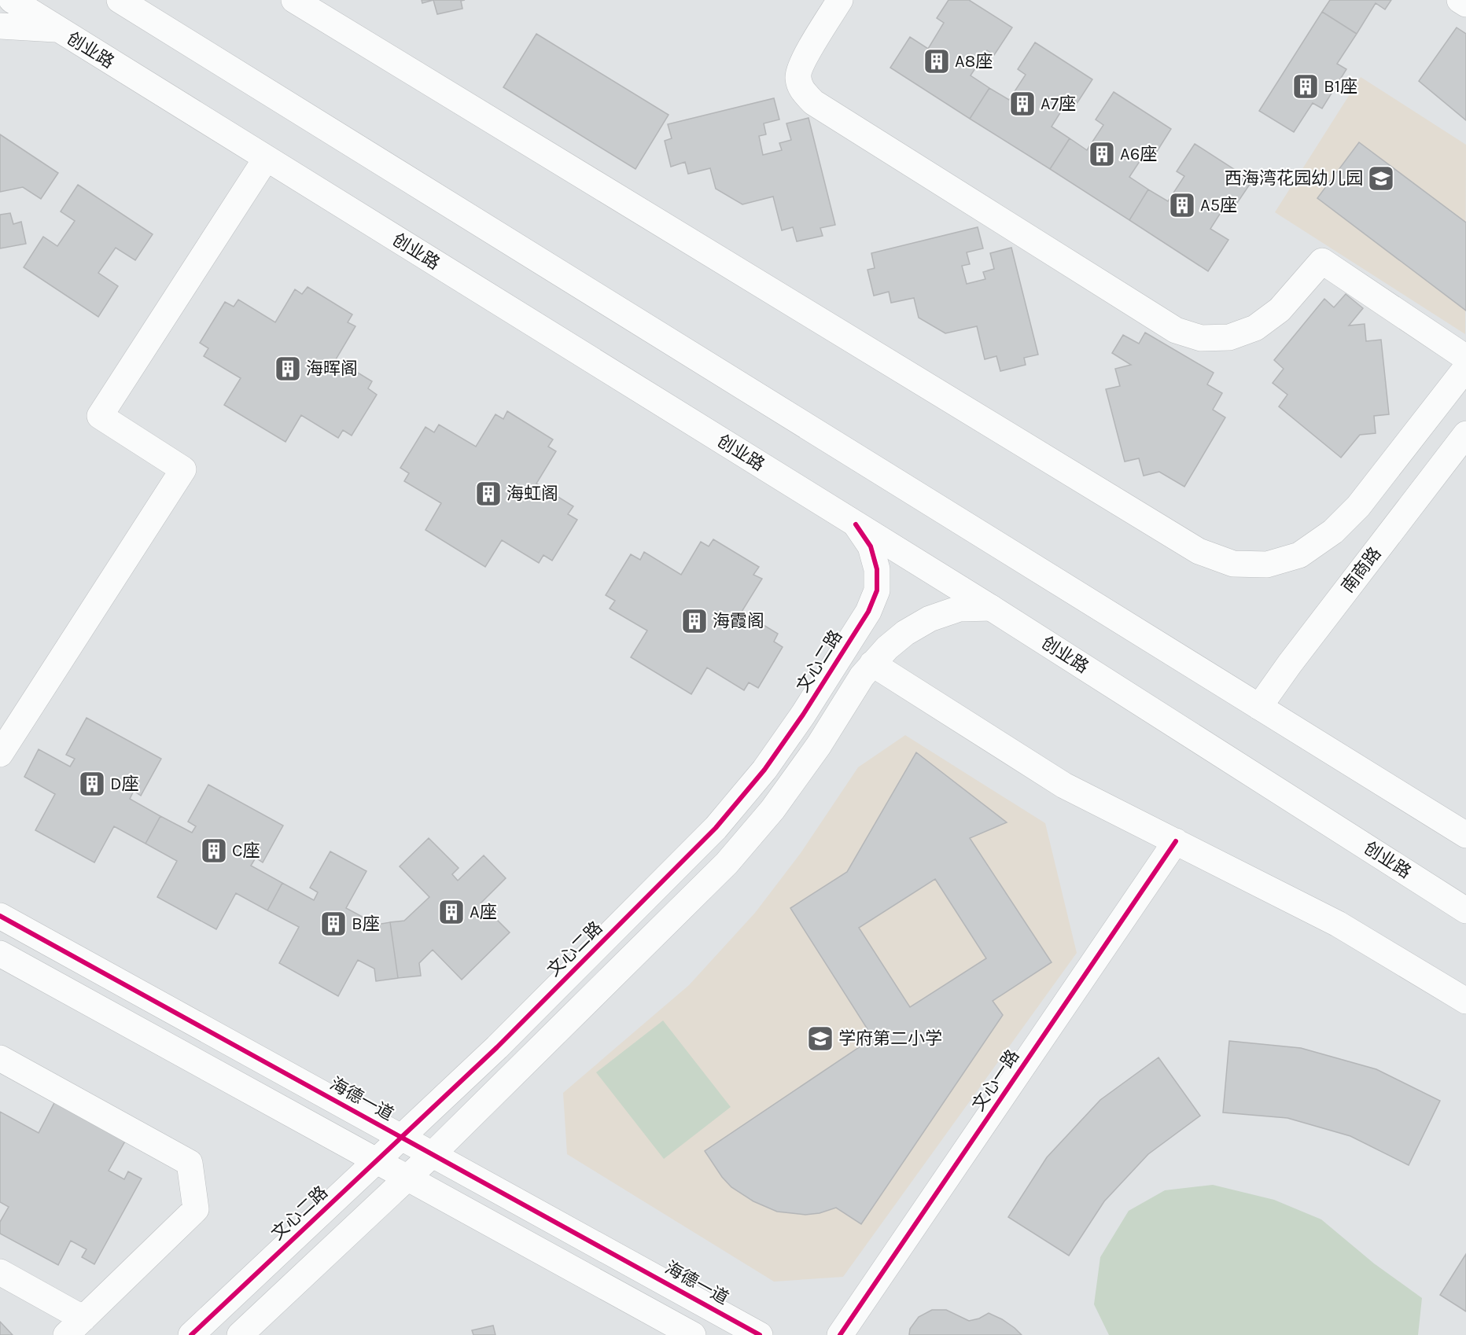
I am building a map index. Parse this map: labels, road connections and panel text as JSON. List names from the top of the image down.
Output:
{
  "streets": {
    "street": [
      "创业路",
      "南商路",
      "文心二路",
      "文心一路",
      "海德一道"
    ]
  },
  "crossings": [
    ["创业路", "文心二路"],
    ["文心二路", "海德一道"]
  ],
  "places": {
    "building": [
      "A8座",
      "B1座",
      "A7座",
      "A6座",
      "A5座",
      "海晖阁",
      "海虹阁",
      "海霞阁",
      "D座",
      "C座",
      "A座",
      "B座"
    ],
    "school or university": ["西海湾花园幼儿园", "学府第二小学"]
  }
}
